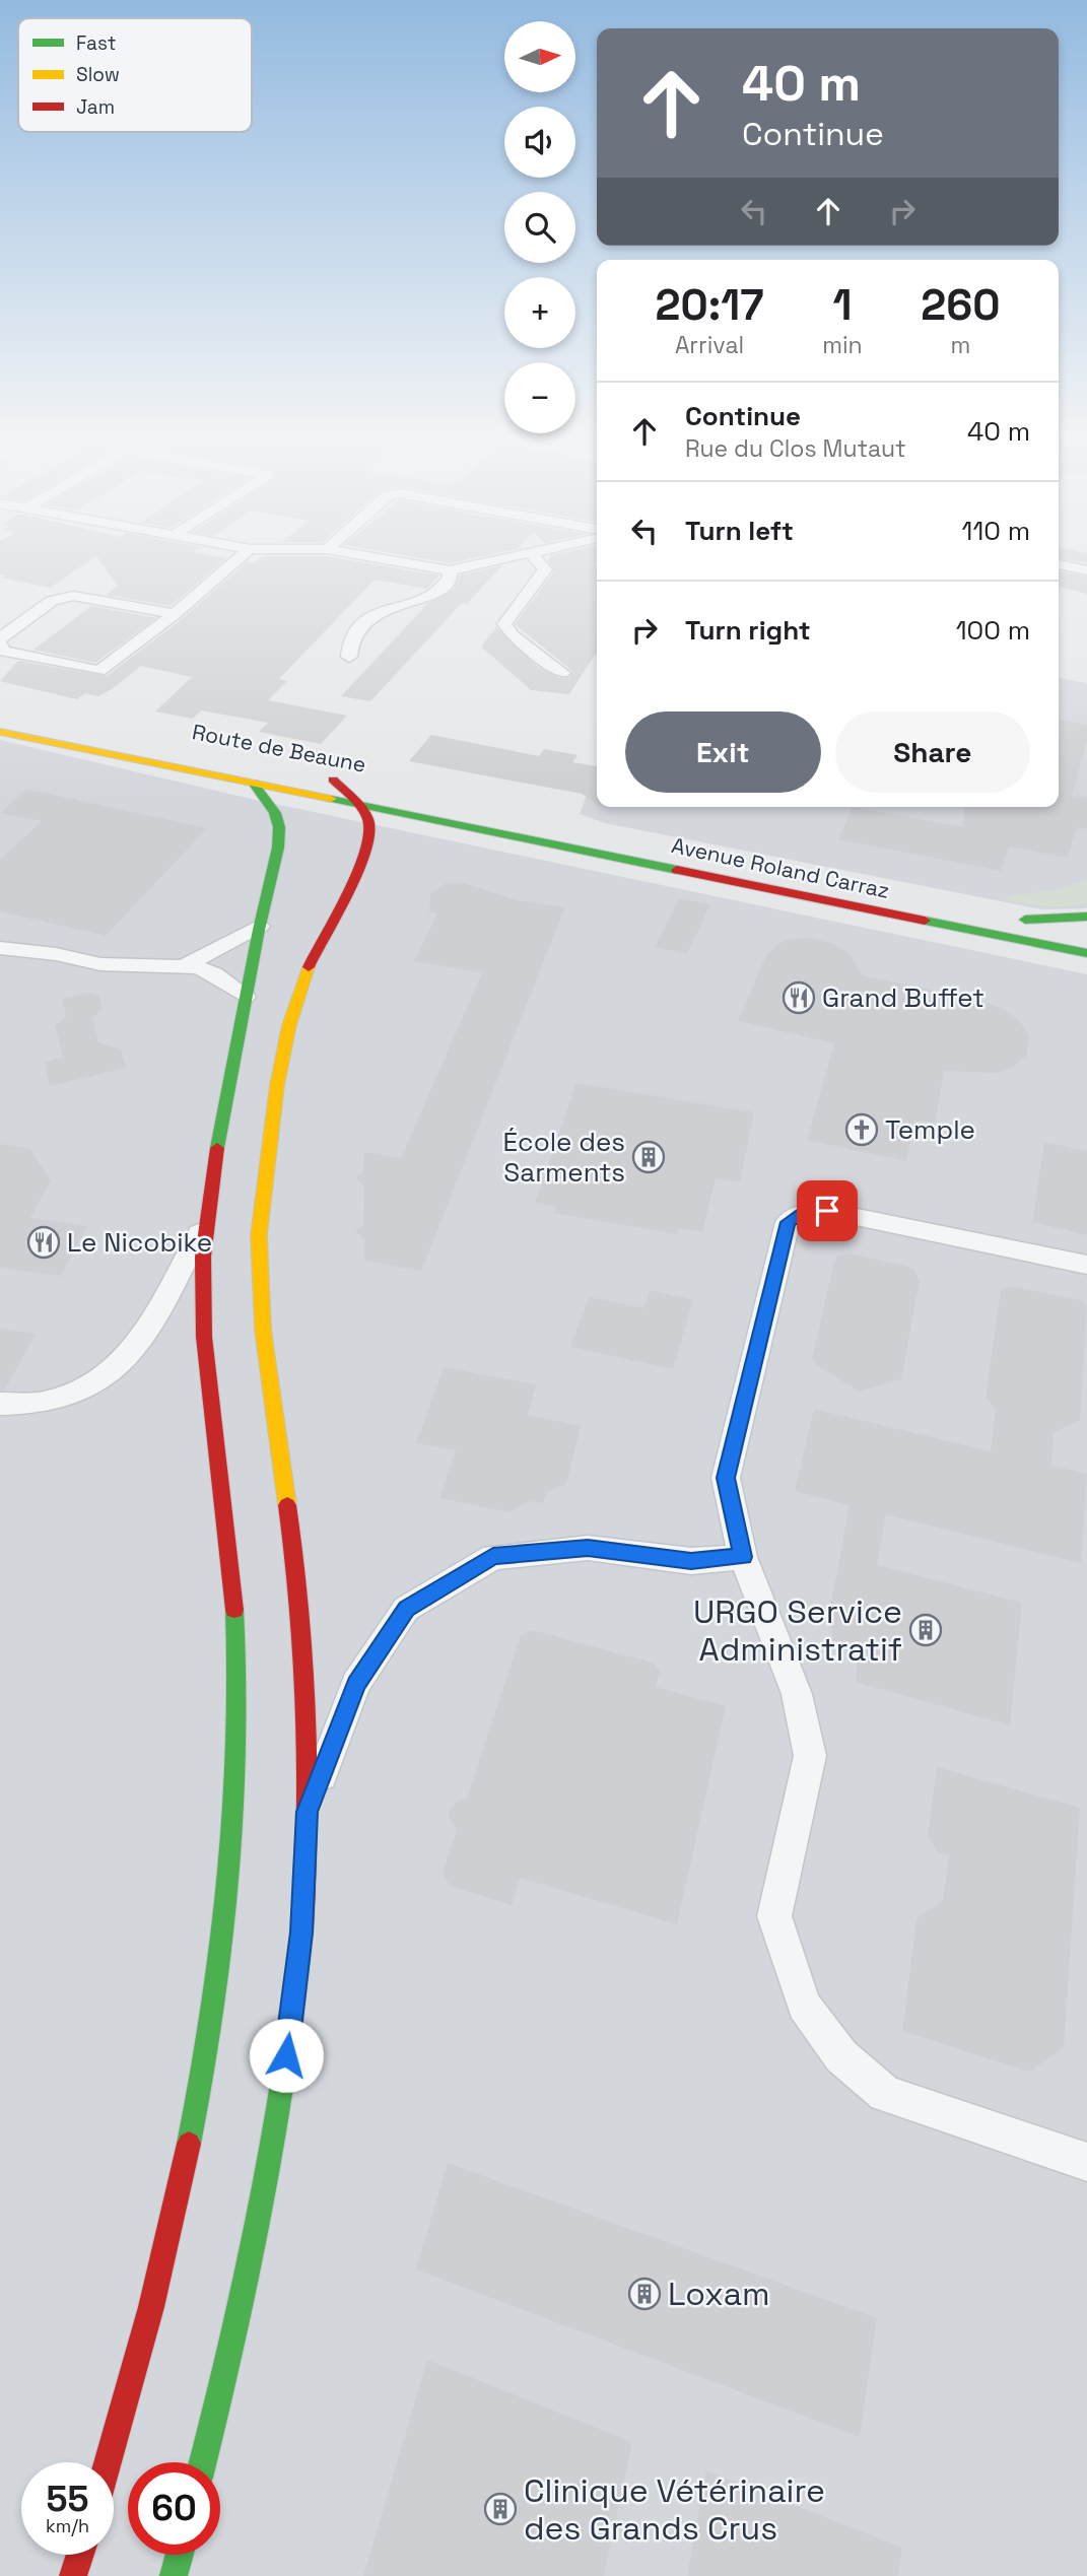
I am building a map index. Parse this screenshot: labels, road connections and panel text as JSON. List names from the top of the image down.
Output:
{
  "streets": {
    "main road": ["Route de Beaune", "Avenue Roland Carraz"]
  },
  "crossings": [
    ["Route de Beaune", "Avenue Roland Carraz"]
  ],
  "places": {
    "restaurant": ["Grand Buffet", "Le Nicobike"],
    "church": ["Temple"],
    "building": [
      "École des Sarments",
      "URGO Service Administratif",
      "Loxam",
      "Clinique Vétérinaire des Grands Crus"
    ]
  },
  "legend": ["Fast", "Slow", "Jam"],
  "north": "right",
  "page": {
    "map_buttons": ["+", "−"],
    "turn": ["40 m", "Continue"],
    "eta": [
      "20:17",
      "Arrival",
      "1",
      "min",
      "260",
      "m"
    ],
    "list": [
      {
        "name": "Continue",
        "note": "Rue du Clos Mutaut",
        "value": "40 m"
      },
      {
        "name": "Turn left",
        "value": "110 m"
      },
      {
        "name": "Turn right",
        "value": "100 m"
      }
    ],
    "buttons": ["Exit", "Share"],
    "speed": "55 km/h",
    "limit": "60"
  }
}
